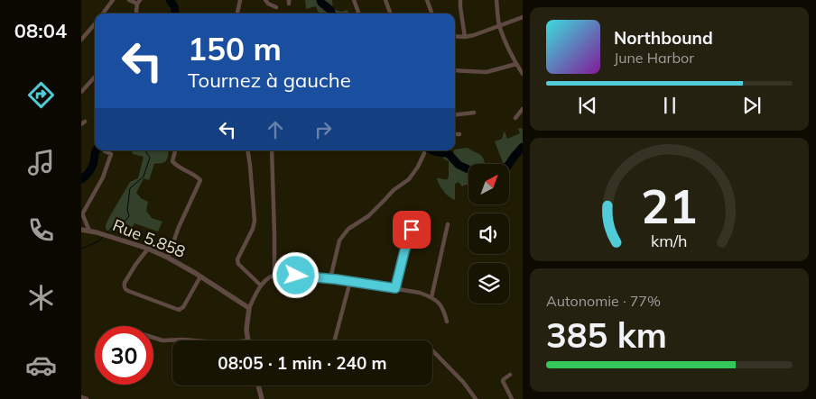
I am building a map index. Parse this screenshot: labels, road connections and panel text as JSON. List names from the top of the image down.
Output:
{
  "streets": {
    "street": ["Rue 5.858"]
  },
  "north": "top right",
  "page": {
    "tabs": "08:04",
    "turn": ["150 m", "Tournez à gauche"],
    "song": ["Northbound", "June Harbor"],
    "tile": ["Autonomie · 77%", "385 km"],
    "limit": "30",
    "trip": "08:05 · 1 min · 240 m",
    "gauge": ["21", "km/h"]
  }
}
